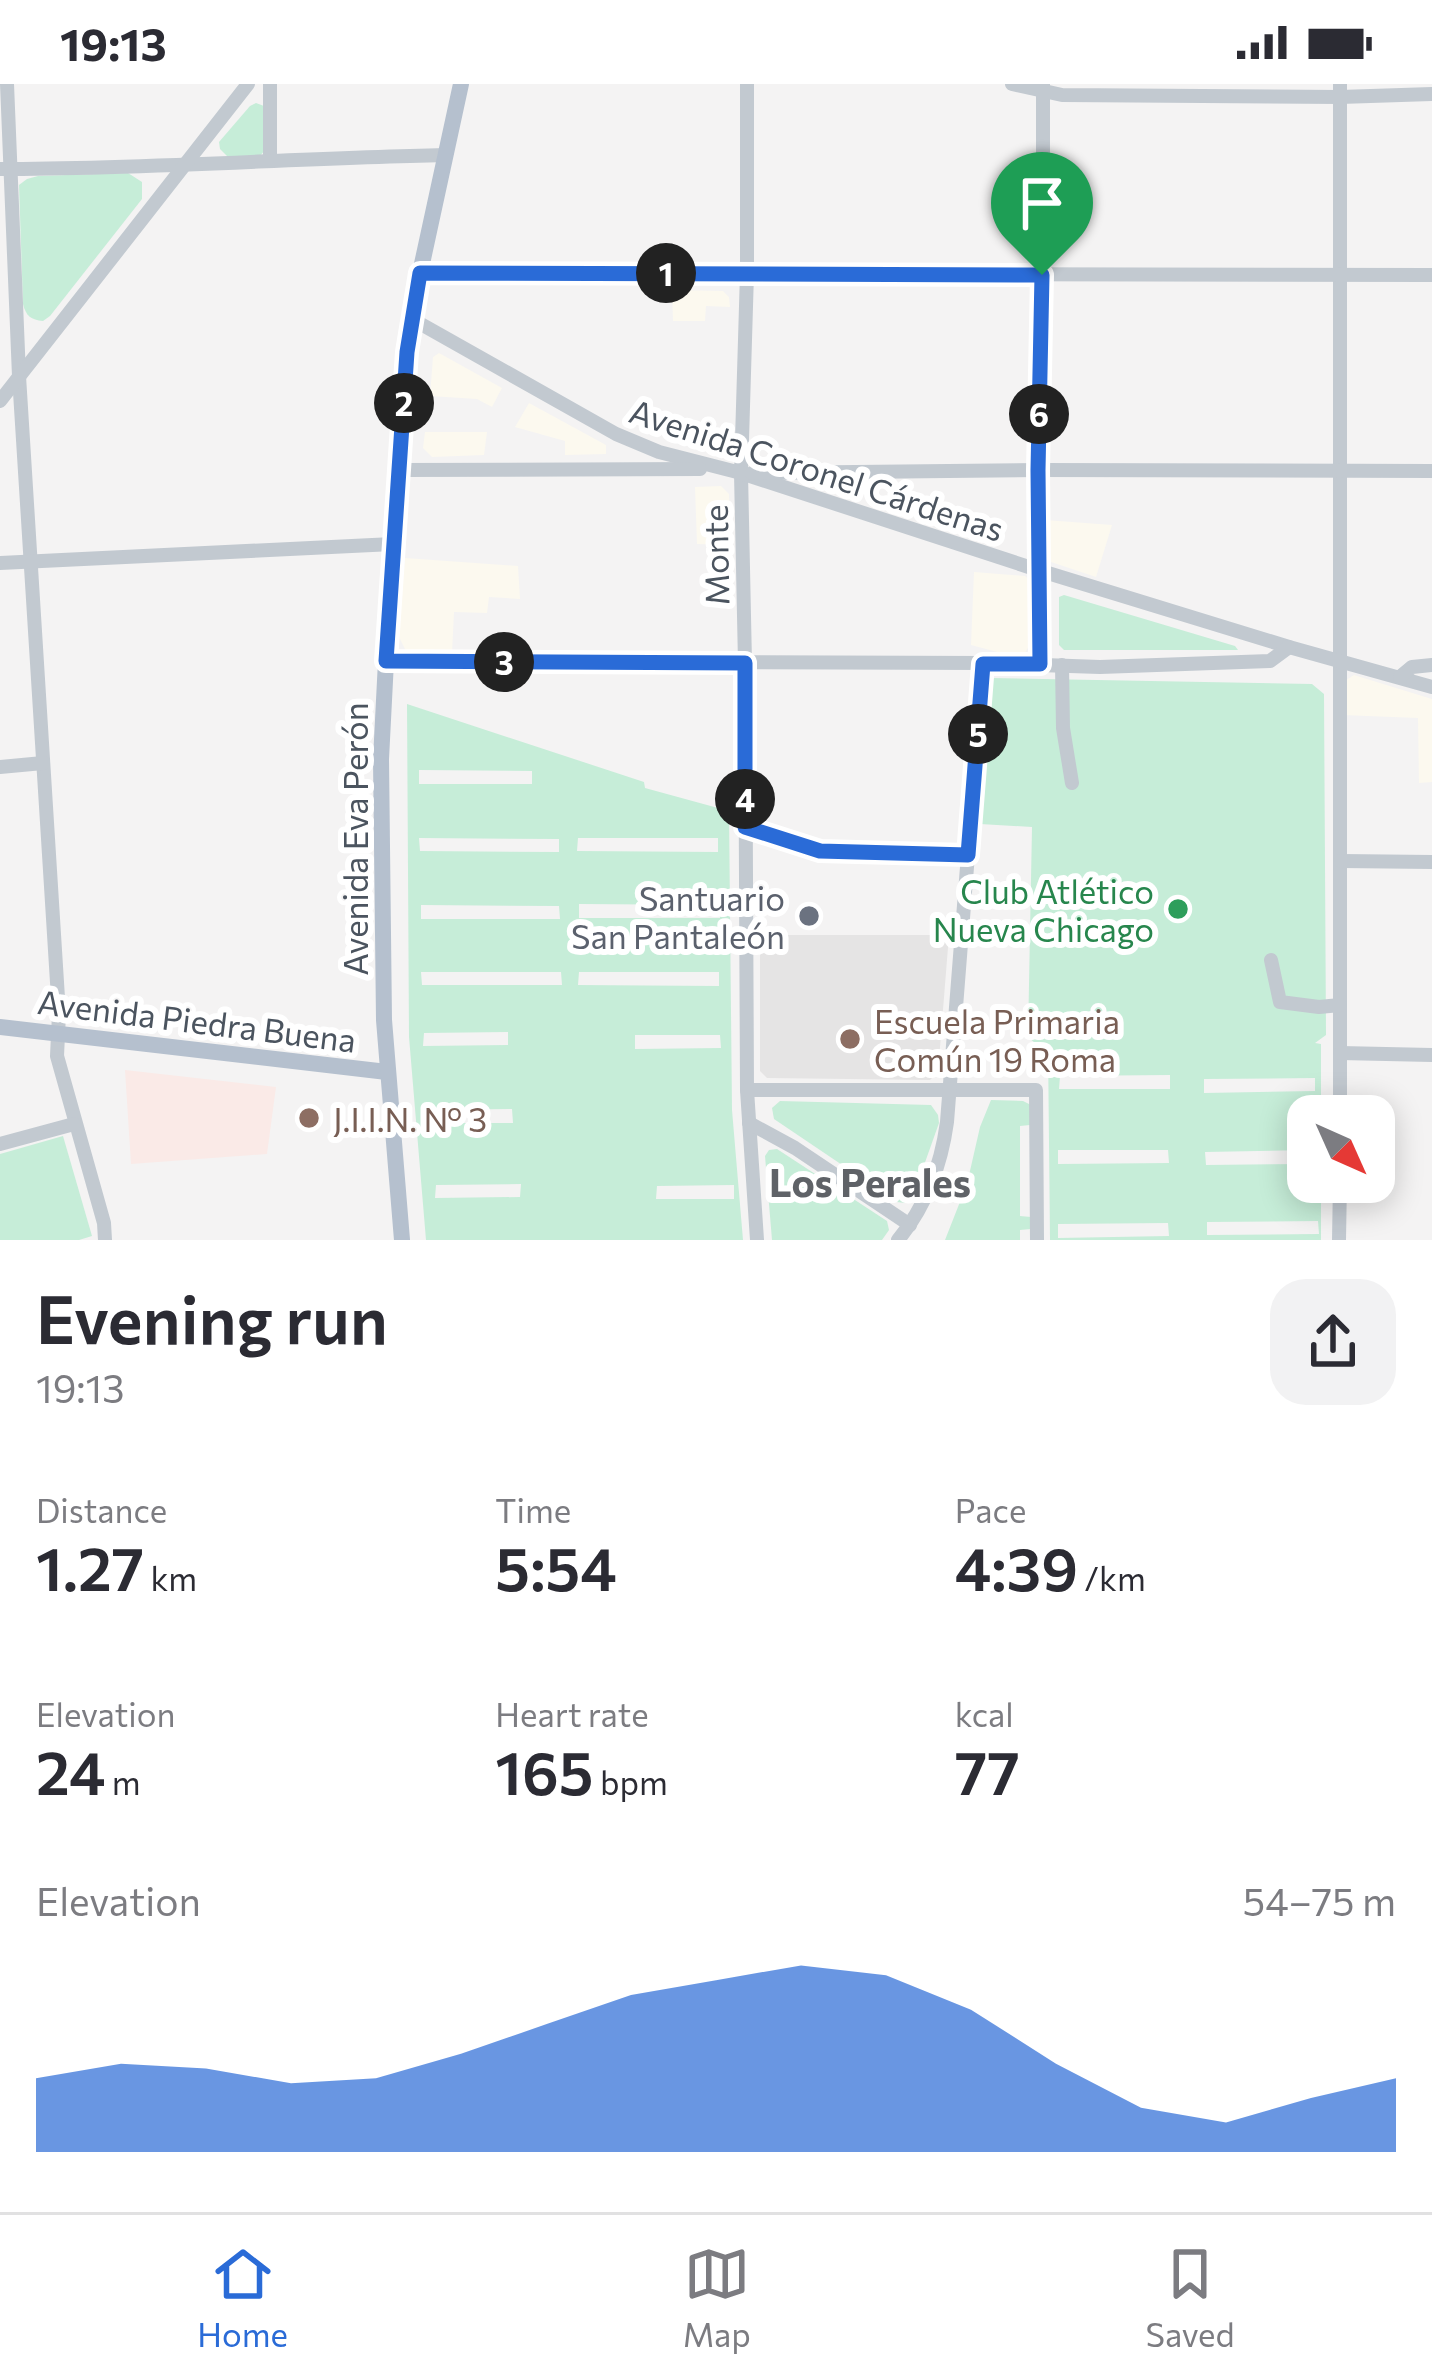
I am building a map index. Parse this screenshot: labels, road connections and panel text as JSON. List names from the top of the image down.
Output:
{
  "streets": {
    "main road": ["Avenida Eva Perón", "Avenida Piedra Buena"],
    "street": ["Avenida Coronel Cárdenas", "Monte"]
  },
  "crossings": [
    ["Avenida Coronel Cárdenas", "Monte"],
    ["Avenida Coronel Cárdenas", "Avenida Eva Perón"],
    ["Avenida Eva Perón", "Avenida Piedra Buena"]
  ],
  "districts": ["Los Perales"],
  "places": [
    "Club Atlético Nueva Chicago",
    "Santuario San Pantaleón",
    "Escuela Primaria Común 19 Roma",
    "J.I.I.N. Nº 3"
  ],
  "north": "bottom right",
  "page": {
    "status": "19:13",
    "pins": [
      "1",
      "2",
      "6",
      "3",
      "5",
      "4"
    ],
    "heading": ["Evening run", "19:13"],
    "stats": [
      ["Distance", "1.27 km"],
      ["Time", "5:54"],
      ["Pace", "4:39 /km"],
      ["Elevation", "24 m"],
      ["Heart rate", "165 bpm"],
      ["kcal", "77"]
    ],
    "chart": ["Elevation", "54–75 m"],
    "tabs": ["Home", "Map", "Saved"]
  }
}
